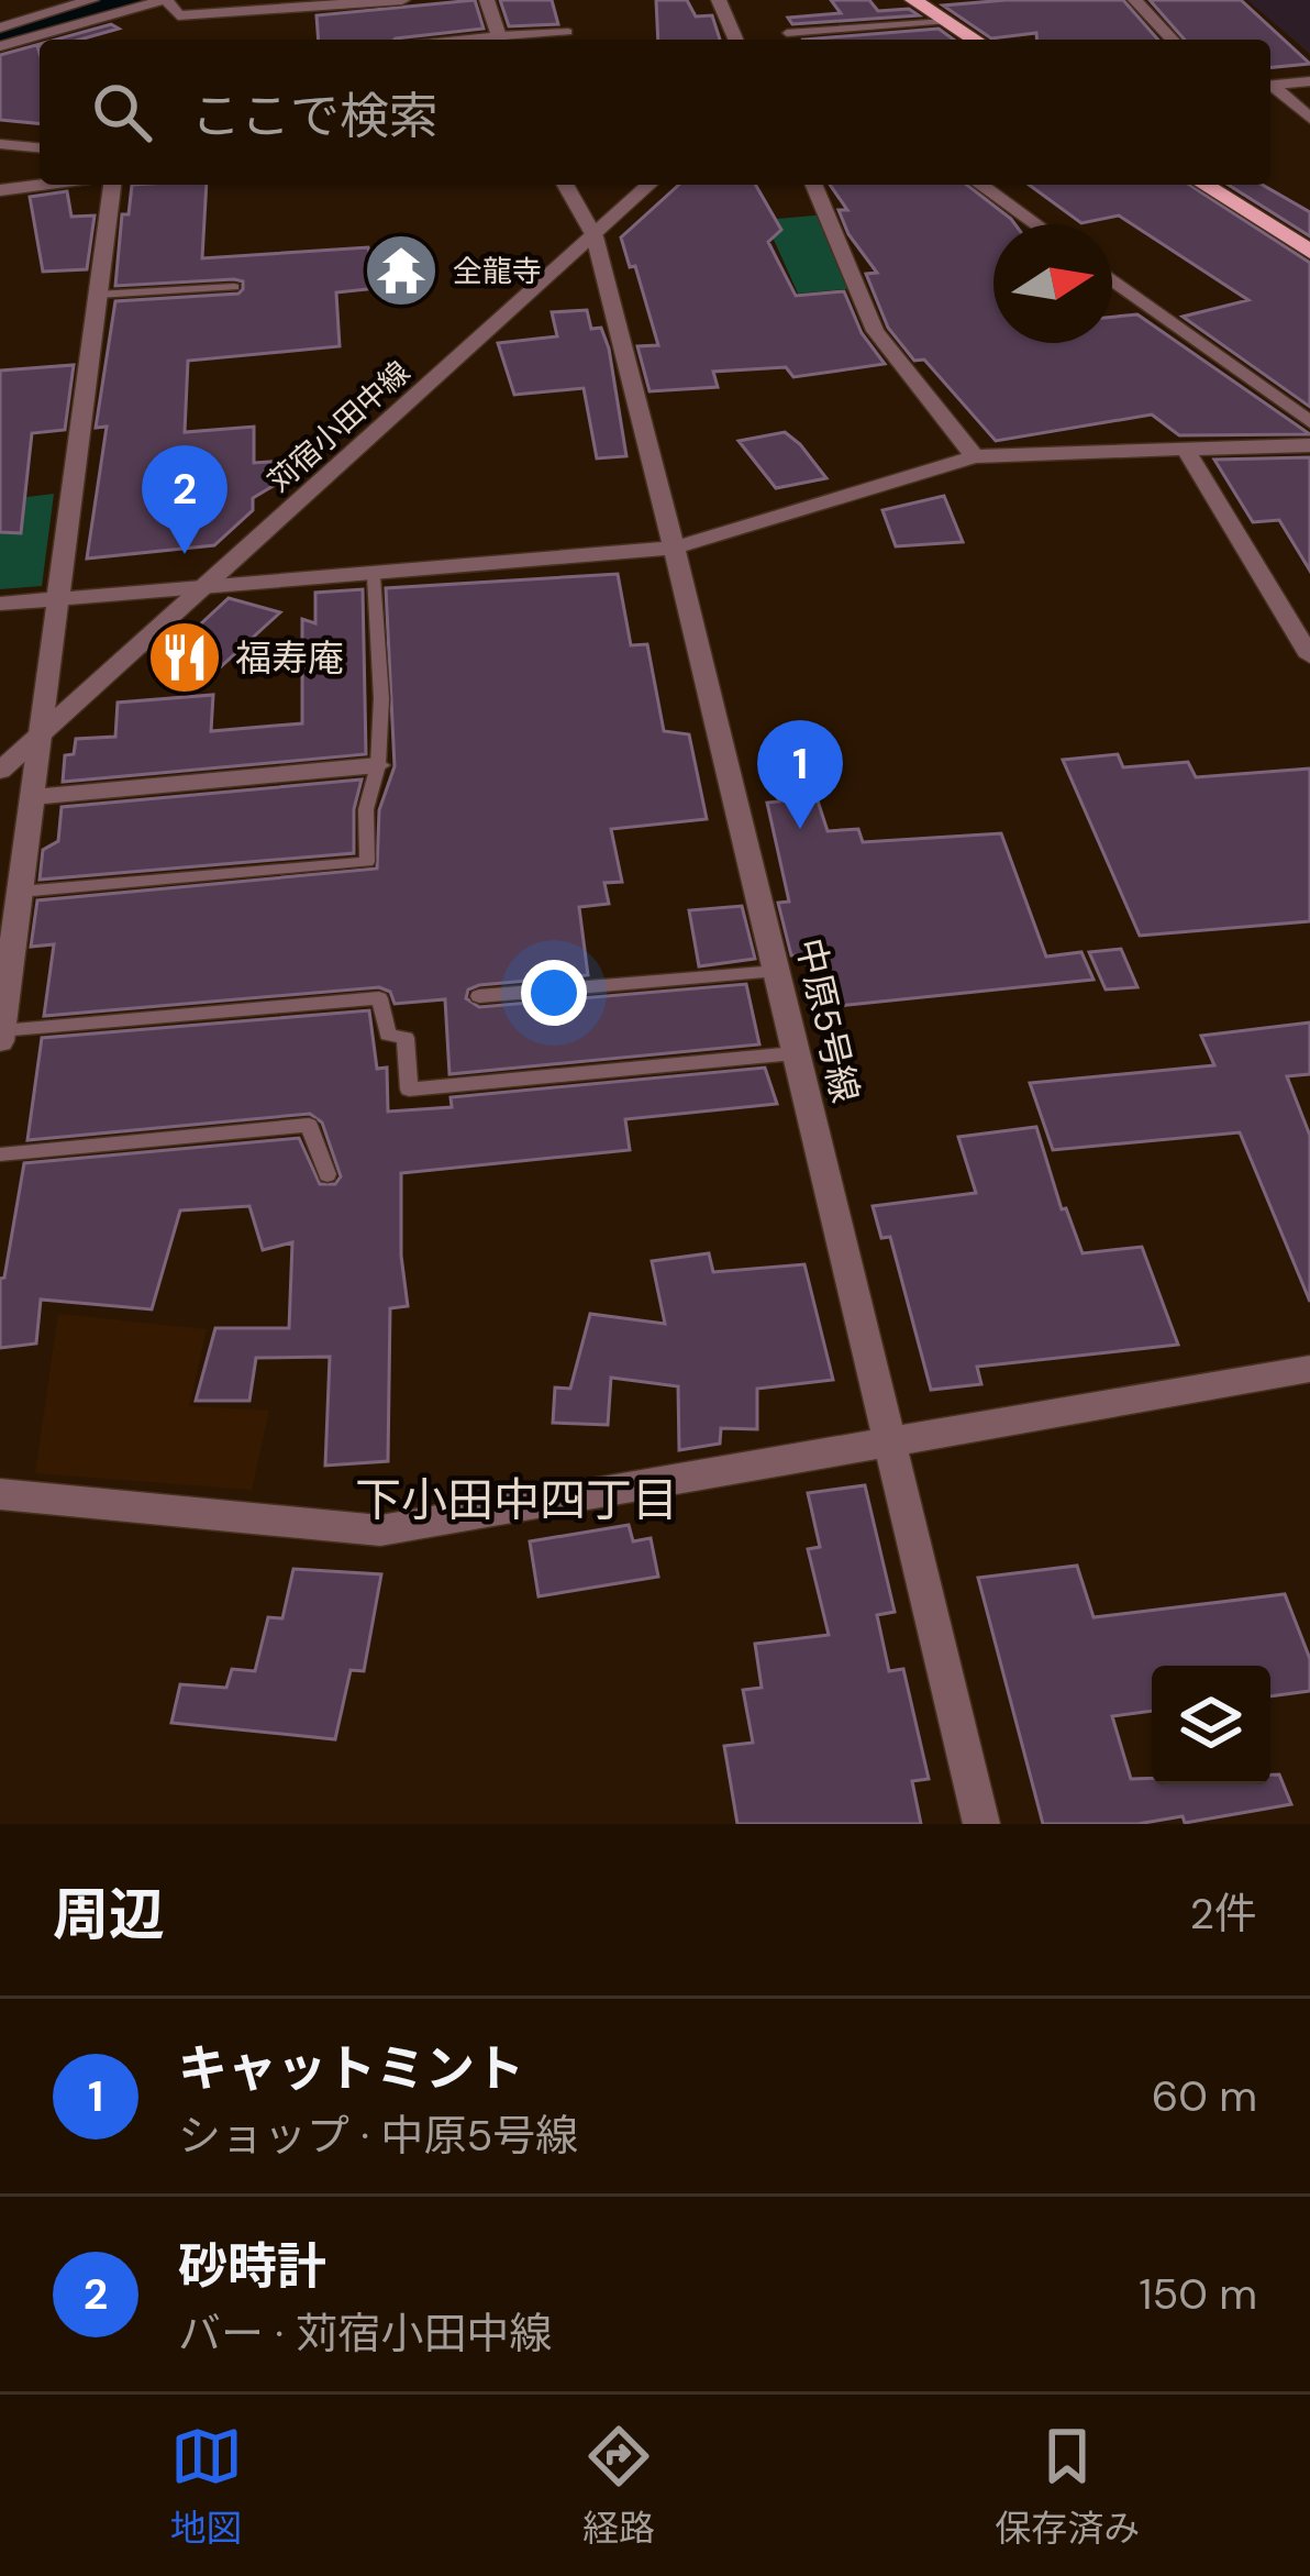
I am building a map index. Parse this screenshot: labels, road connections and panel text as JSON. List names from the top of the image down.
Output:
{
  "streets": {
    "street": ["苅宿小田中線", "中原5号線"]
  },
  "crossings": [
    ["苅宿小田中線", "中原5号線"]
  ],
  "districts": ["下小田中四丁目"],
  "places": {
    "temple": ["全龍寺"],
    "restaurant": ["福寿庵"]
  },
  "north": "right",
  "page": {
    "search": "ここで検索",
    "pins": ["2", "1"],
    "heading": ["周辺", "2件"],
    "list": [
      {
        "mark": "1",
        "name": "キャットミント",
        "note": "ショップ · 中原5号線",
        "value": "60 m"
      },
      {
        "mark": "2",
        "name": "砂時計",
        "note": "バー · 苅宿小田中線",
        "value": "150 m"
      }
    ],
    "nav": ["地図", "経路", "保存済み"]
  }
}
